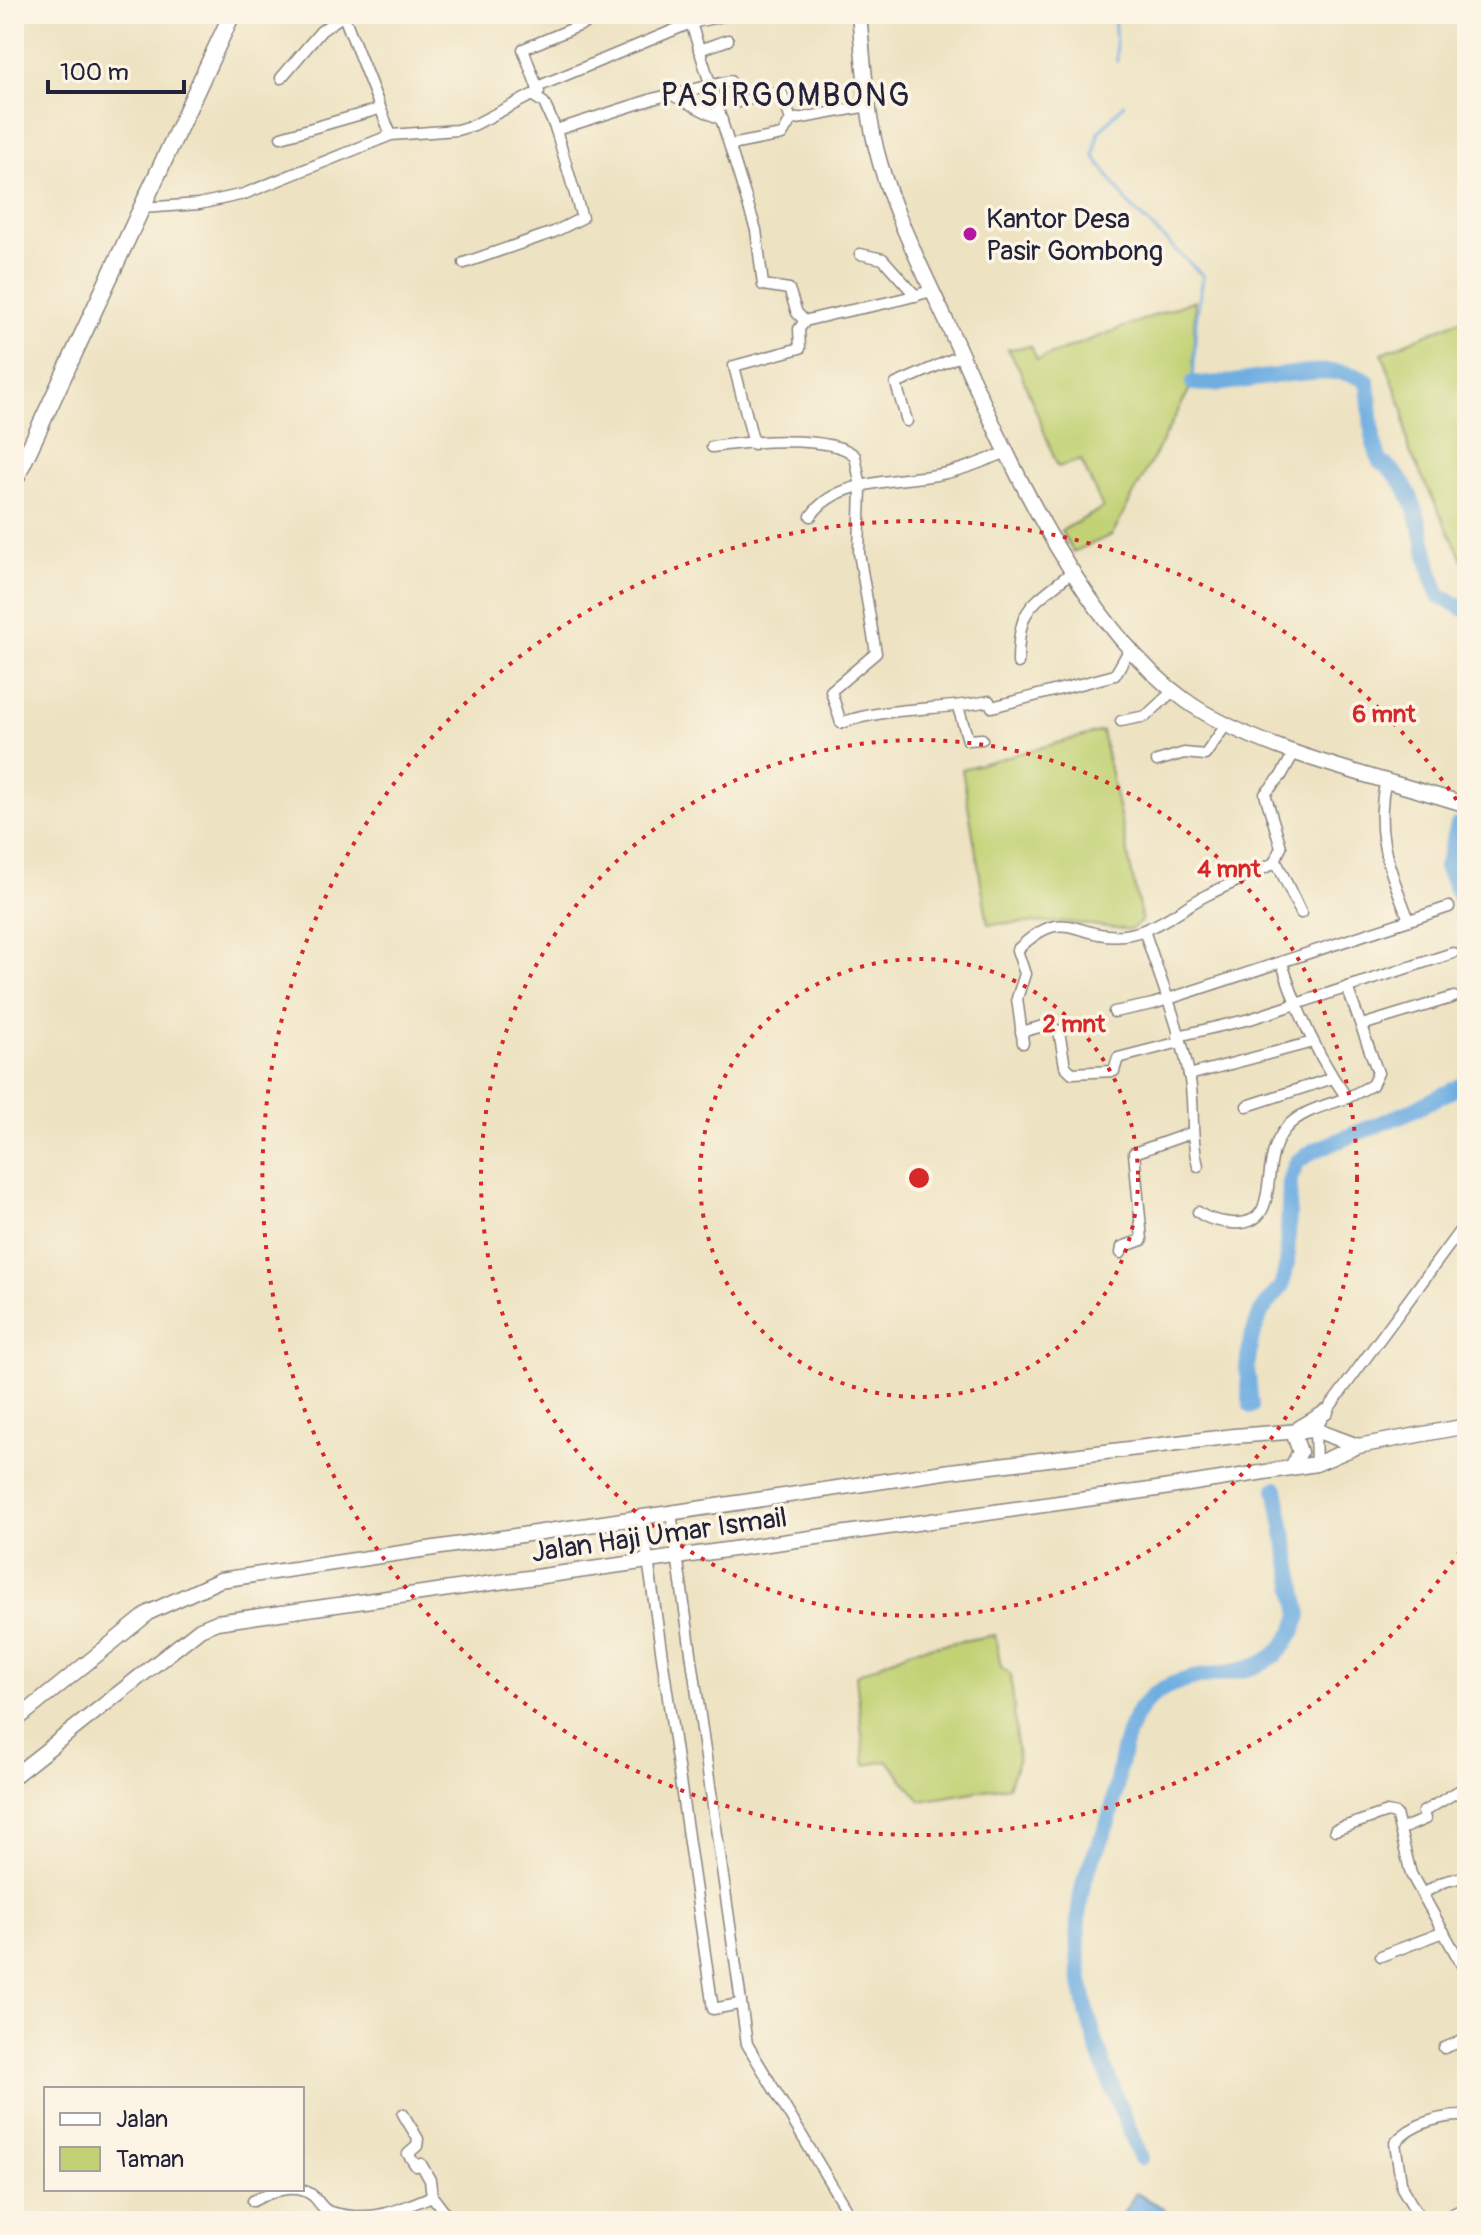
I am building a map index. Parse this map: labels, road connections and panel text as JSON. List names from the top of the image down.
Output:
{
  "streets": {
    "main road": ["Jalan Haji Umar Ismail"]
  },
  "districts": ["PASIRGOMBONG"],
  "places": ["Kantor Desa Pasir Gombong"],
  "legend": ["Jalan", "Taman"],
  "scale_bar": "100 m",
  "rings": ["6 mnt", "4 mnt", "2 mnt"]
}
